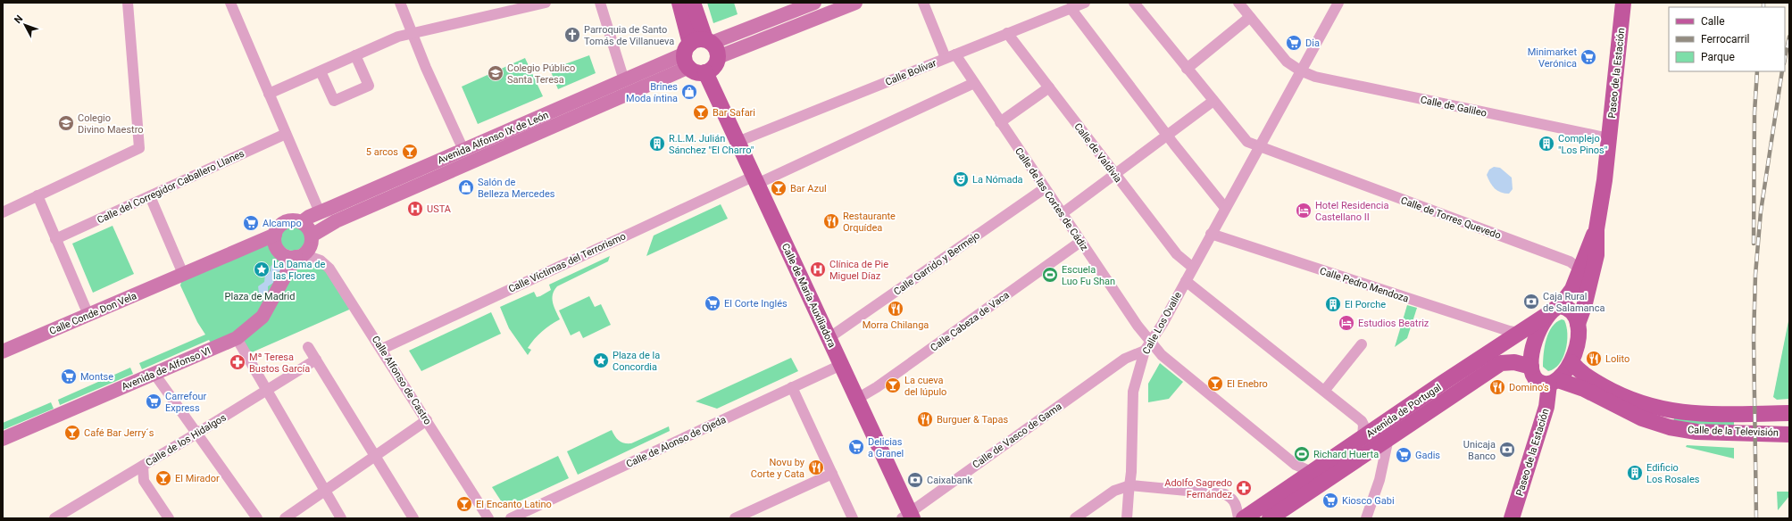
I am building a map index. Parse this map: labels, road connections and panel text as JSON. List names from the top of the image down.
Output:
{
  "streets": {
    "main road": [
      "Paseo de la Estación",
      "Avenida Alfonso IX de León",
      "Calle de María Auxiliadora",
      "Calle Conde Don Vela",
      "Avenida de Alfonso VI",
      "Avenida de Portugal",
      "Calle de la Televisión"
    ],
    "street": [
      "Calle Bolívar",
      "Calle de Galileo",
      "Calle de Valdivia",
      "Calle del Corregidor Caballero Llanes",
      "Calle de las Cortes de Cádiz",
      "Calle de Torres Quevedo",
      "Calle Víctimas del Terrorismo",
      "Calle Garrido y Bermejo",
      "Calle Pedro Mendoza",
      "Calle Cabeza de Vaca",
      "Calle Los Ovalle",
      "Calle Alfonso de Castro",
      "Calle de Vasco de Gama",
      "Calle de los Hidalgos",
      "Calle de Alonso de Ojeda"
    ]
  },
  "crossings": [
    ["Calle Bolívar", "Calle de Valdivia"],
    ["Calle Bolívar", "Calle de las Cortes de Cádiz"],
    ["Calle Bolívar", "Calle de María Auxiliadora"],
    ["Paseo de la Estación", "Calle de Galileo"],
    ["Paseo de la Estación", "Calle de Torres Quevedo"],
    ["Paseo de la Estación", "Avenida de Portugal"],
    ["Paseo de la Estación", "Calle de la Televisión"],
    ["Calle de Galileo", "Calle Los Ovalle"],
    ["Avenida Alfonso IX de León", "Calle de María Auxiliadora"],
    ["Avenida Alfonso IX de León", "Avenida de Alfonso VI"],
    ["Avenida Alfonso IX de León", "Calle Alfonso de Castro"],
    ["Calle de Valdivia", "Calle Los Ovalle"],
    ["Calle de las Cortes de Cádiz", "Calle Víctimas del Terrorismo"],
    ["Calle de las Cortes de Cádiz", "Calle Garrido y Bermejo"],
    ["Calle de las Cortes de Cádiz", "Calle Cabeza de Vaca"],
    ["Calle de las Cortes de Cádiz", "Calle Los Ovalle"],
    ["Calle de las Cortes de Cádiz", "Avenida de Portugal"],
    ["Calle de Torres Quevedo", "Calle Los Ovalle"],
    ["Calle Víctimas del Terrorismo", "Calle de María Auxiliadora"],
    ["Calle Víctimas del Terrorismo", "Calle Alfonso de Castro"],
    ["Calle Garrido y Bermejo", "Calle de María Auxiliadora"],
    ["Calle Pedro Mendoza", "Calle Los Ovalle"],
    ["Calle Pedro Mendoza", "Avenida de Portugal"],
    ["Calle de María Auxiliadora", "Calle Cabeza de Vaca"],
    ["Calle de María Auxiliadora", "Calle de Vasco de Gama"],
    ["Calle de María Auxiliadora", "Calle de Alonso de Ojeda"],
    ["Calle Los Ovalle", "Calle de Vasco de Gama"],
    ["Avenida de Alfonso VI", "Calle Alfonso de Castro"],
    ["Avenida de Portugal", "Calle de la Televisión"]
  ],
  "parks": ["Plaza de Madrid"],
  "places": {
    "church": ["Parroquia de Santo Tomás de Villanueva"],
    "supermarket": [
      "Dia",
      "Minimarket Verónica",
      "Alcampo",
      "El Corte Inglés",
      "Montse",
      "Carrefour Express",
      "Delicias a Granel",
      "Gadis",
      "Kiosco Gabi"
    ],
    "school or university": ["Colegio Público Santa Teresa", "Colegio Divino Maestro"],
    "shop": ["Brines Moda íntina", "Salón de Belleza Mercedes"],
    "bar": [
      "Bar Safari",
      "5 arcos",
      "Bar Azul",
      "El Enebro",
      "La cueva del lúpulo",
      "Café Bar Jerry´s",
      "El Mirador",
      "El Encanto Latino"
    ],
    "building": [
      "R.L.M. Julián Sánchez \"El Charro\"",
      "Complejo \"Los Pinos\"",
      "El Porche",
      "Edificio Los Rosales"
    ],
    "theatre": ["La Nómada"],
    "hospital": ["USTA", "Clínica de Pie Miguel Díaz"],
    "hotel": ["Hotel Residencia Castellano II", "Estudios Beatriz"],
    "restaurant": [
      "Restaurante Orquídea",
      "Morra Chilanga",
      "Lolito",
      "Domino's",
      "Burguer & Tapas",
      "Novu by Corte y Cata"
    ],
    "place": ["La Dama de las Flores", "Plaza de la Concordia"],
    "sports": ["Escuela Luo Fu Shan", "Richard Huerta"],
    "bank": ["Caja Rural de Salamanca", "Unicaja Banco", "Caixabank"],
    "pharmacy": ["Mª Teresa Bustos García", "Adolfo Sagredo Fernández"]
  },
  "legend": ["Calle", "Ferrocarril", "Parque"],
  "north": "top left"
}
